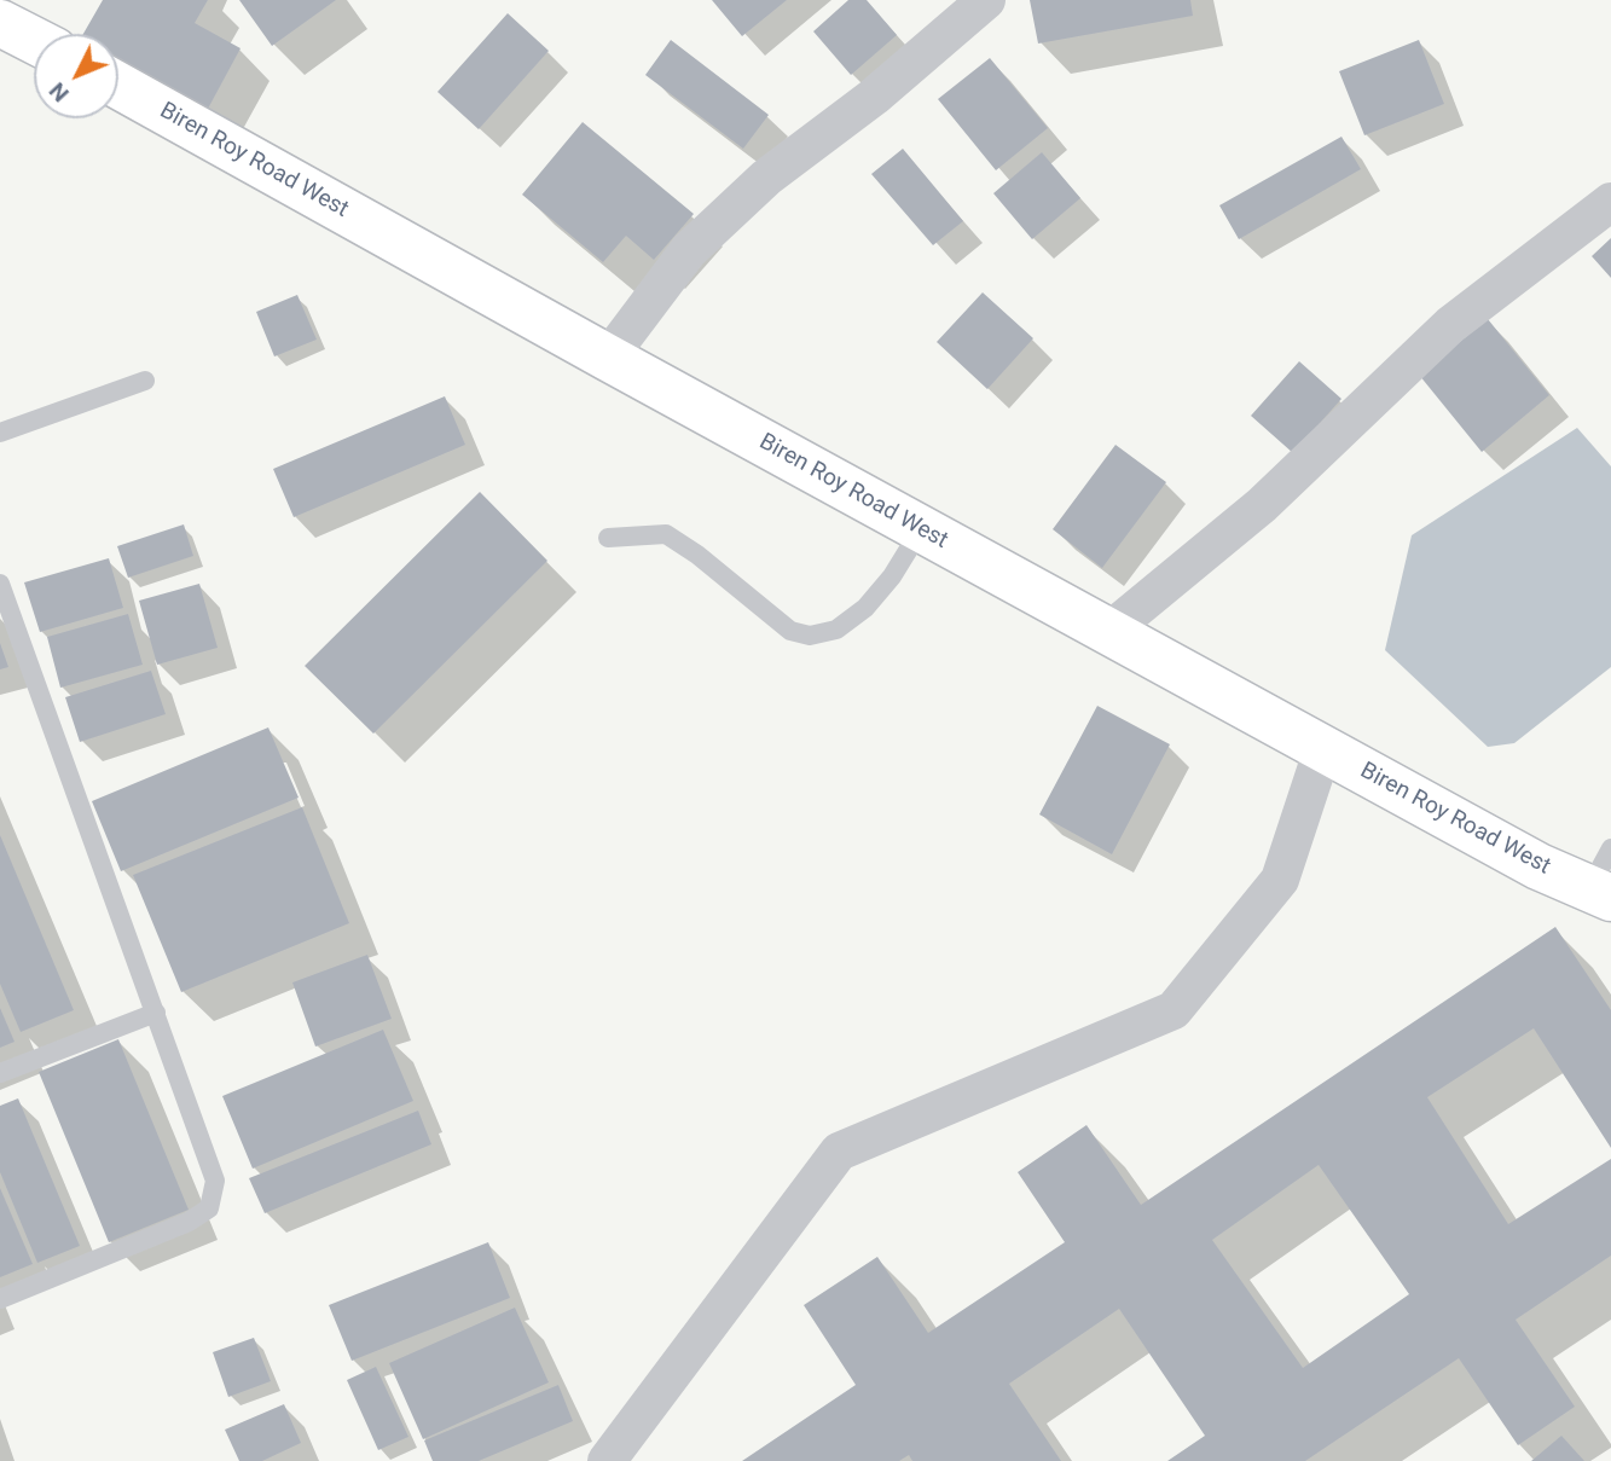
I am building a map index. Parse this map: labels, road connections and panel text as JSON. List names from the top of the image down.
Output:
{
  "streets": {
    "main road": ["Biren Roy Road West"]
  },
  "north": "bottom left"
}
